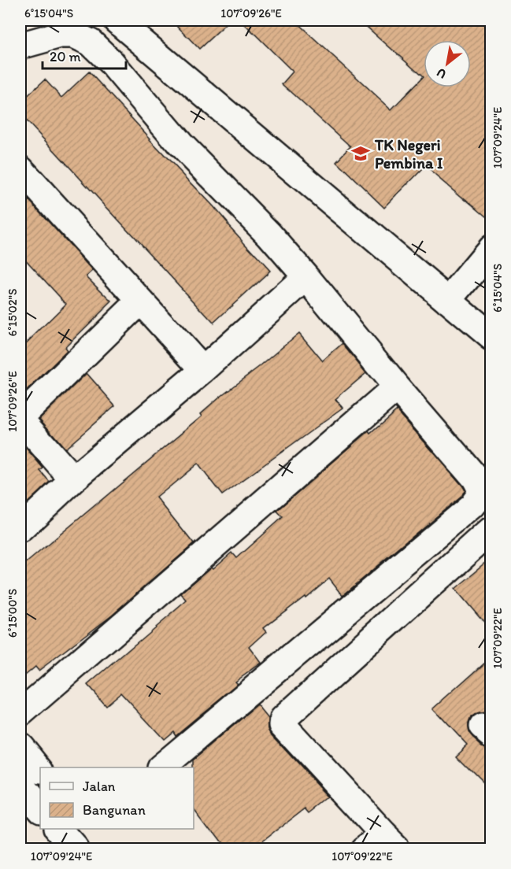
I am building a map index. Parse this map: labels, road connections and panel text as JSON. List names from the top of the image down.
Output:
{
  "places": {
    "school or university": ["TK Negeri Pembina I"]
  },
  "legend": ["Jalan", "Bangunan"],
  "scale_bar": "20 m",
  "north": "bottom left",
  "coordinates": [
    "6°15'04\"S",
    "107°09'26\"E",
    "107°09'24\"E",
    "6°15'02\"S",
    "6°15'00\"S",
    "107°09'22\"E"
  ]
}
